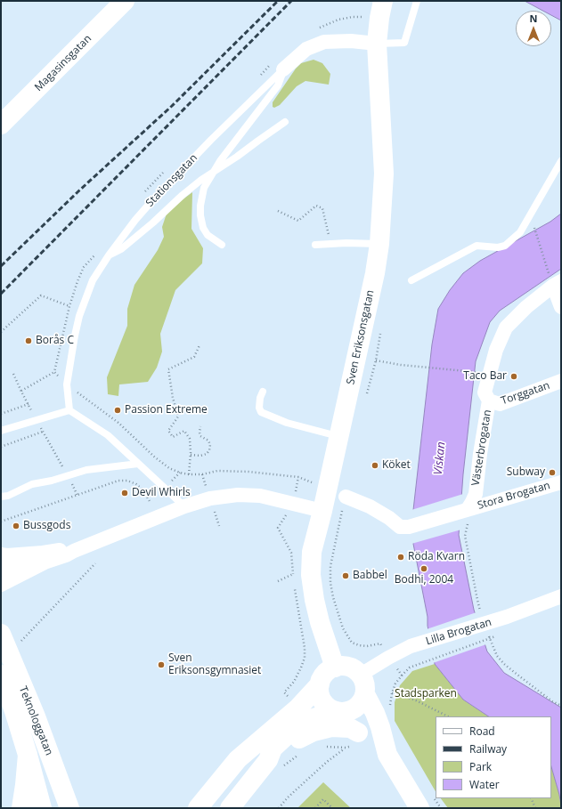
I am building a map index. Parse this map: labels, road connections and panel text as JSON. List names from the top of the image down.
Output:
{
  "streets": {
    "main road": ["Magasinsgatan", "Sven Eriksonsgatan", "Teknologgatan"],
    "street": [
      "Stationsgatan",
      "Torggatan",
      "Västerbrogatan",
      "Stora Brogatan",
      "Lilla Brogatan"
    ]
  },
  "crossings": [
    ["Stationsgatan", "Sven Eriksonsgatan"],
    ["Sven Eriksonsgatan", "Lilla Brogatan"],
    ["Torggatan", "Västerbrogatan"],
    ["Västerbrogatan", "Stora Brogatan"]
  ],
  "water": ["Viskan"],
  "parks": ["Stadsparken"],
  "places": [
    "Borås C",
    "Taco Bar",
    "Passion Extreme",
    "Köket",
    "Subway",
    "Devil Whirls",
    "Bussgods",
    "Röda Kvarn",
    "Bodhi, 2004",
    "Babbel",
    "Sven Eriksonsgymnasiet"
  ],
  "legend": [
    "Road",
    "Railway",
    "Park",
    "Water"
  ],
  "north": "top"
}
